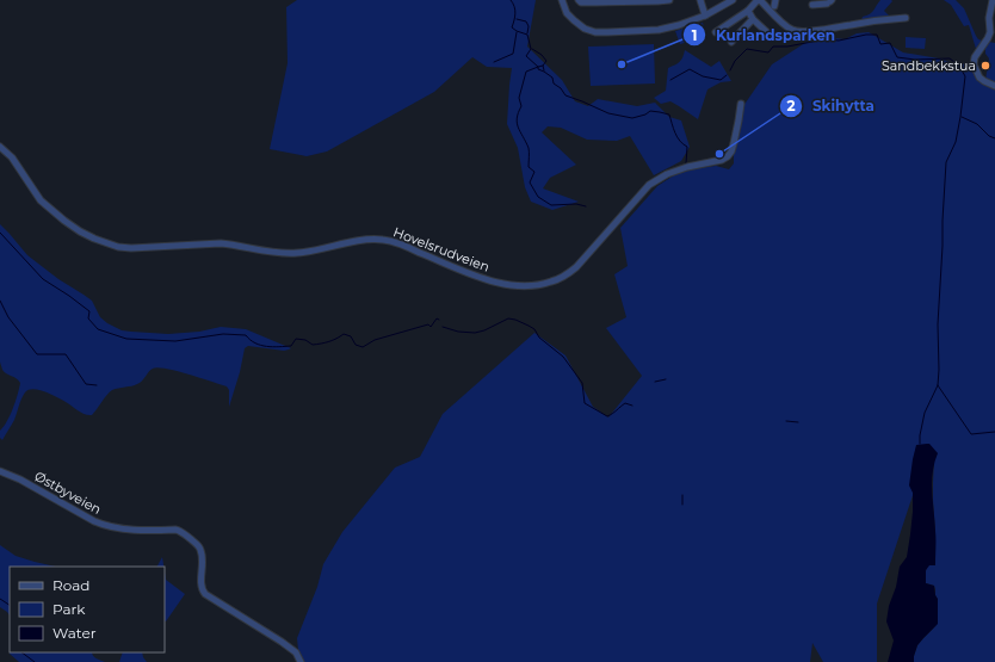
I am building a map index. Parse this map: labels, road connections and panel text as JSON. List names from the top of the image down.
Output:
{
  "streets": {
    "street": ["Hovelsrudveien", "Østbyveien"]
  },
  "places": ["Kurlandsparken", "Sandbekkstua", "Skihytta"],
  "legend": ["Road", "Park", "Water"]
}
